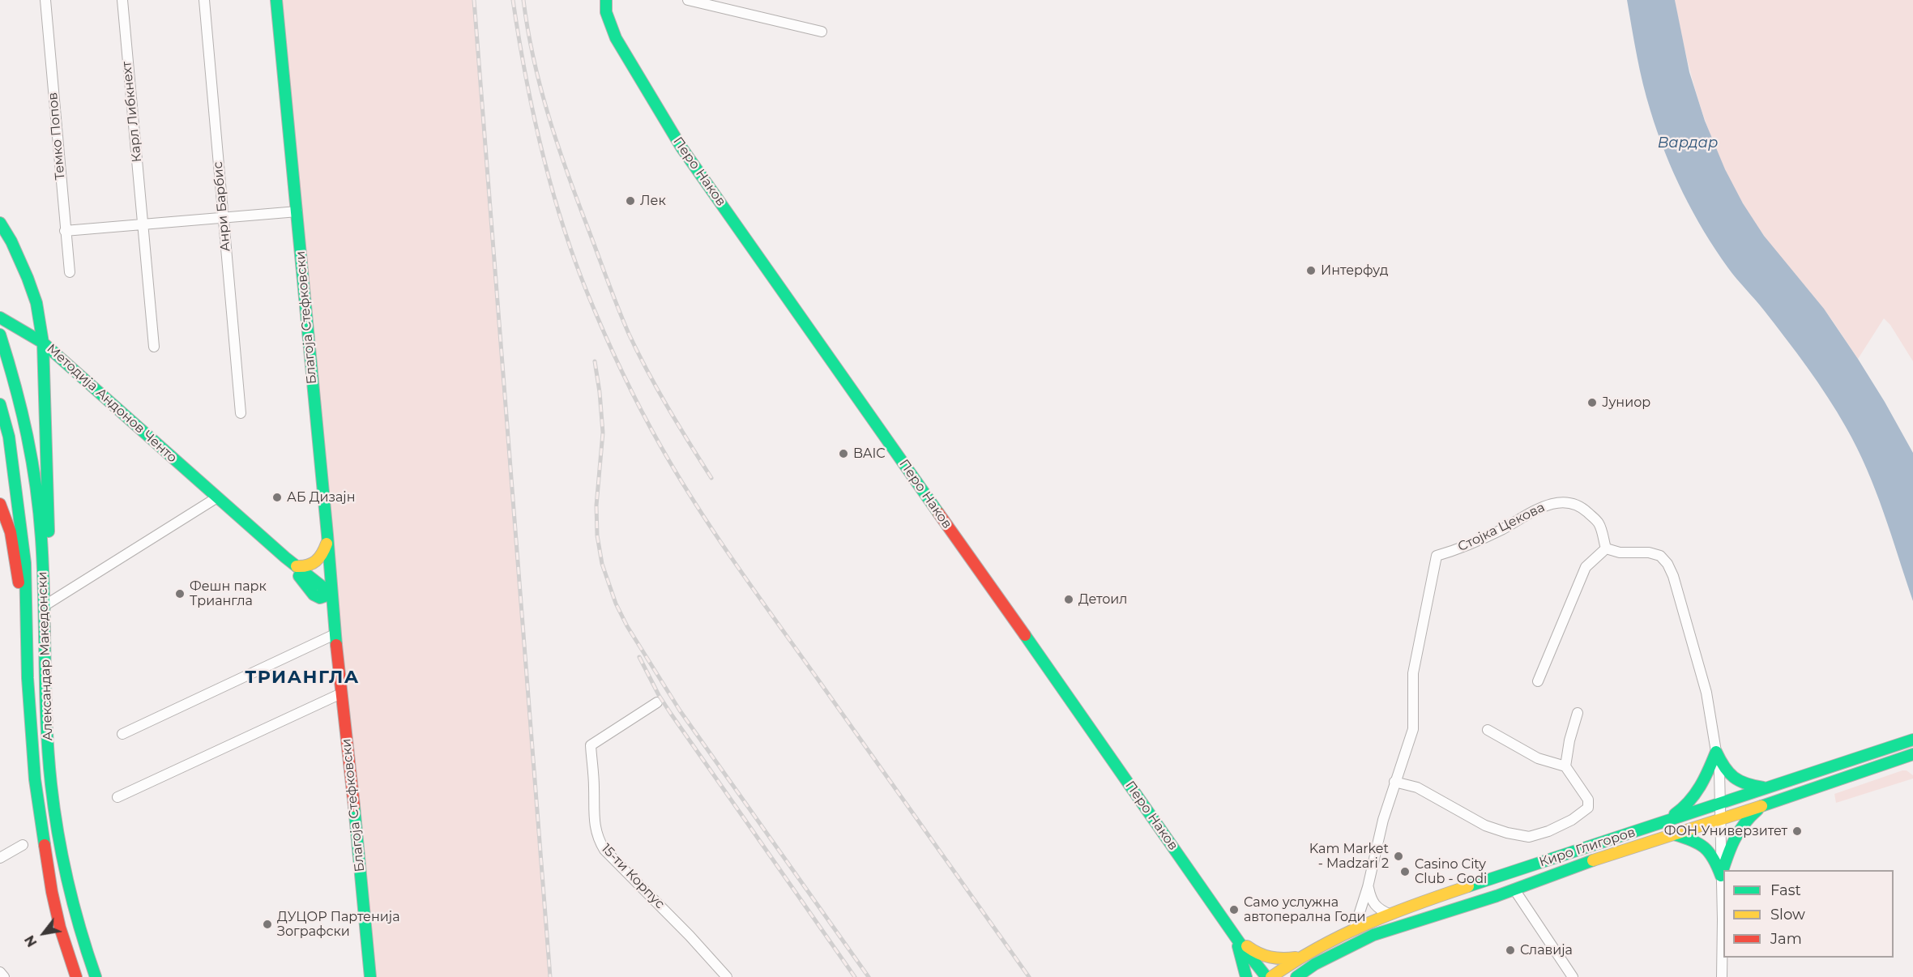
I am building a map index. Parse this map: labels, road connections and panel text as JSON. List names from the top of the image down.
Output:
{
  "streets": {
    "street": [
      "Карл Либкнехт",
      "Темко Попов",
      "Перо Наков",
      "Анри Барбис",
      "Благоја Стефковски",
      "Методија Андонов Ченто",
      "Стојка Цекова",
      "Александар Македонски",
      "Киро Глигоров",
      "15-ти Корпус"
    ]
  },
  "crossings": [
    ["Благоја Стефковски", "Методија Андонов Ченто"],
    ["Стојка Цекова", "Киро Глигоров"]
  ],
  "districts": ["ТРИАНГЛА"],
  "water": ["Вардар"],
  "places": [
    "Лек",
    "Интерфуд",
    "Јуниор",
    "BAIC",
    "АБ Дизајн",
    "Фешн парк Триангла",
    "Детоил",
    "ФОН Универзитет",
    "Kam Market - Madzari 2",
    "Casino City Club - Godi",
    "Само услужна автоперална Годи",
    "ДУЦОР Партенија Зографски",
    "Славија"
  ],
  "legend": ["Fast", "Slow", "Jam"],
  "north": "bottom left"
}
